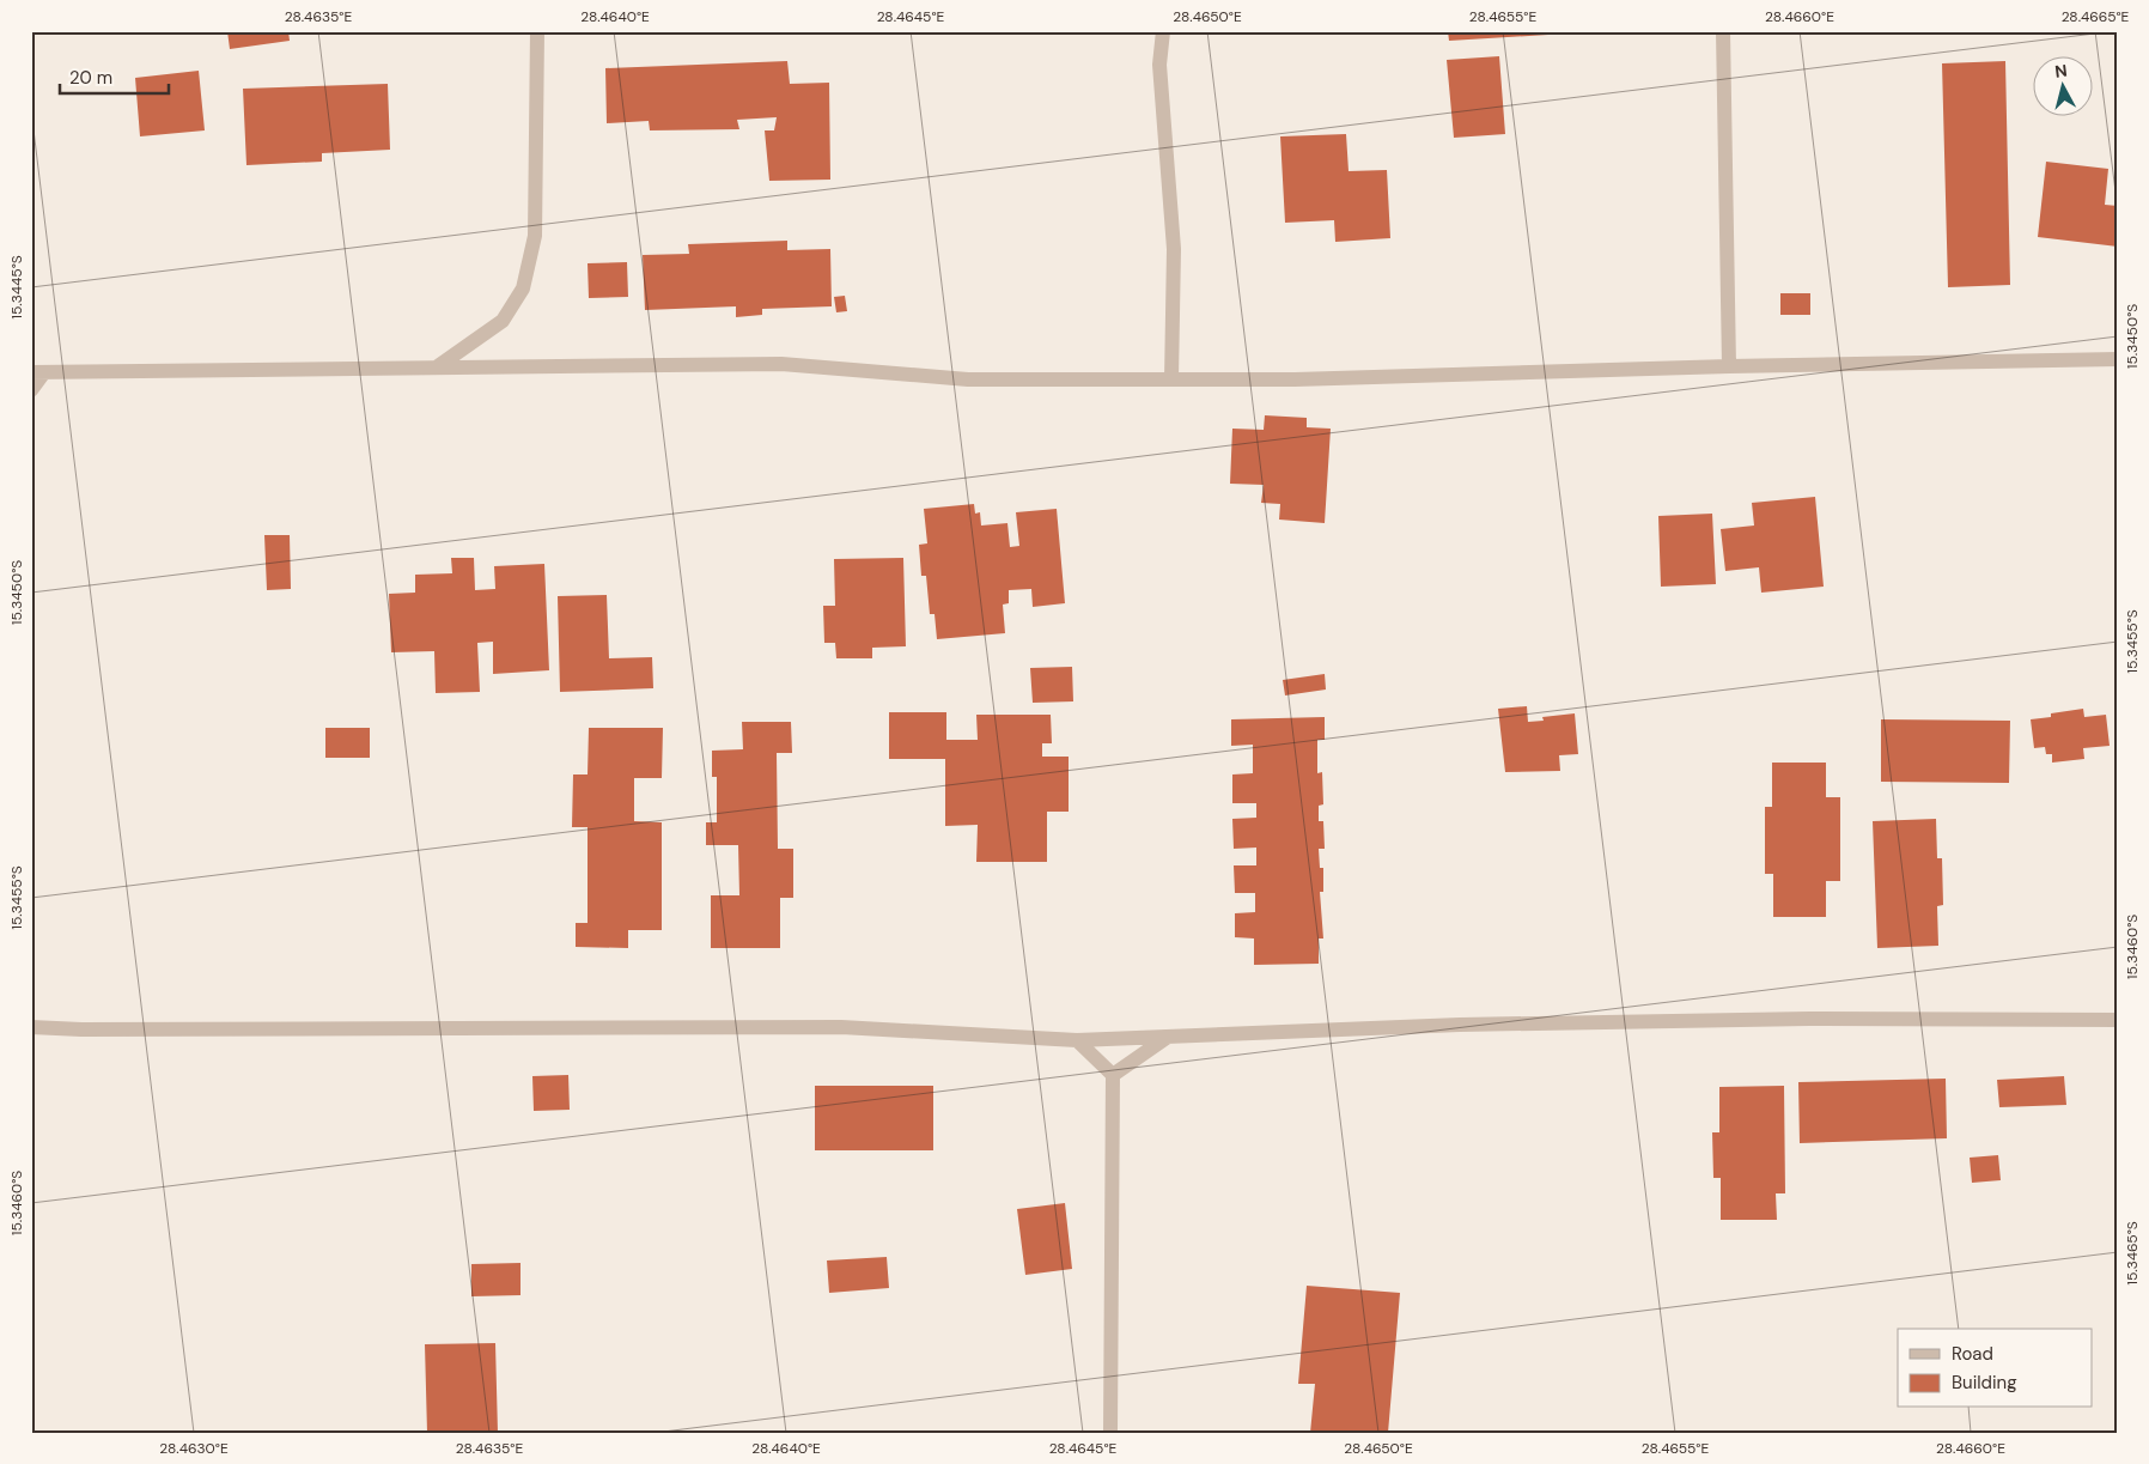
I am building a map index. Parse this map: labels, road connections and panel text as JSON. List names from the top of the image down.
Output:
{
  "legend": ["Road", "Building"],
  "scale_bar": "20 m",
  "north": "top",
  "coordinates": [
    "28.4635°E",
    "28.4640°E",
    "28.4645°E",
    "28.4650°E",
    "28.4655°E",
    "28.4660°E",
    "28.4665°E",
    "15.3445°S",
    "15.3450°S",
    "15.3455°S",
    "15.3460°S",
    "15.3465°S",
    "28.4630°E"
  ]
}
